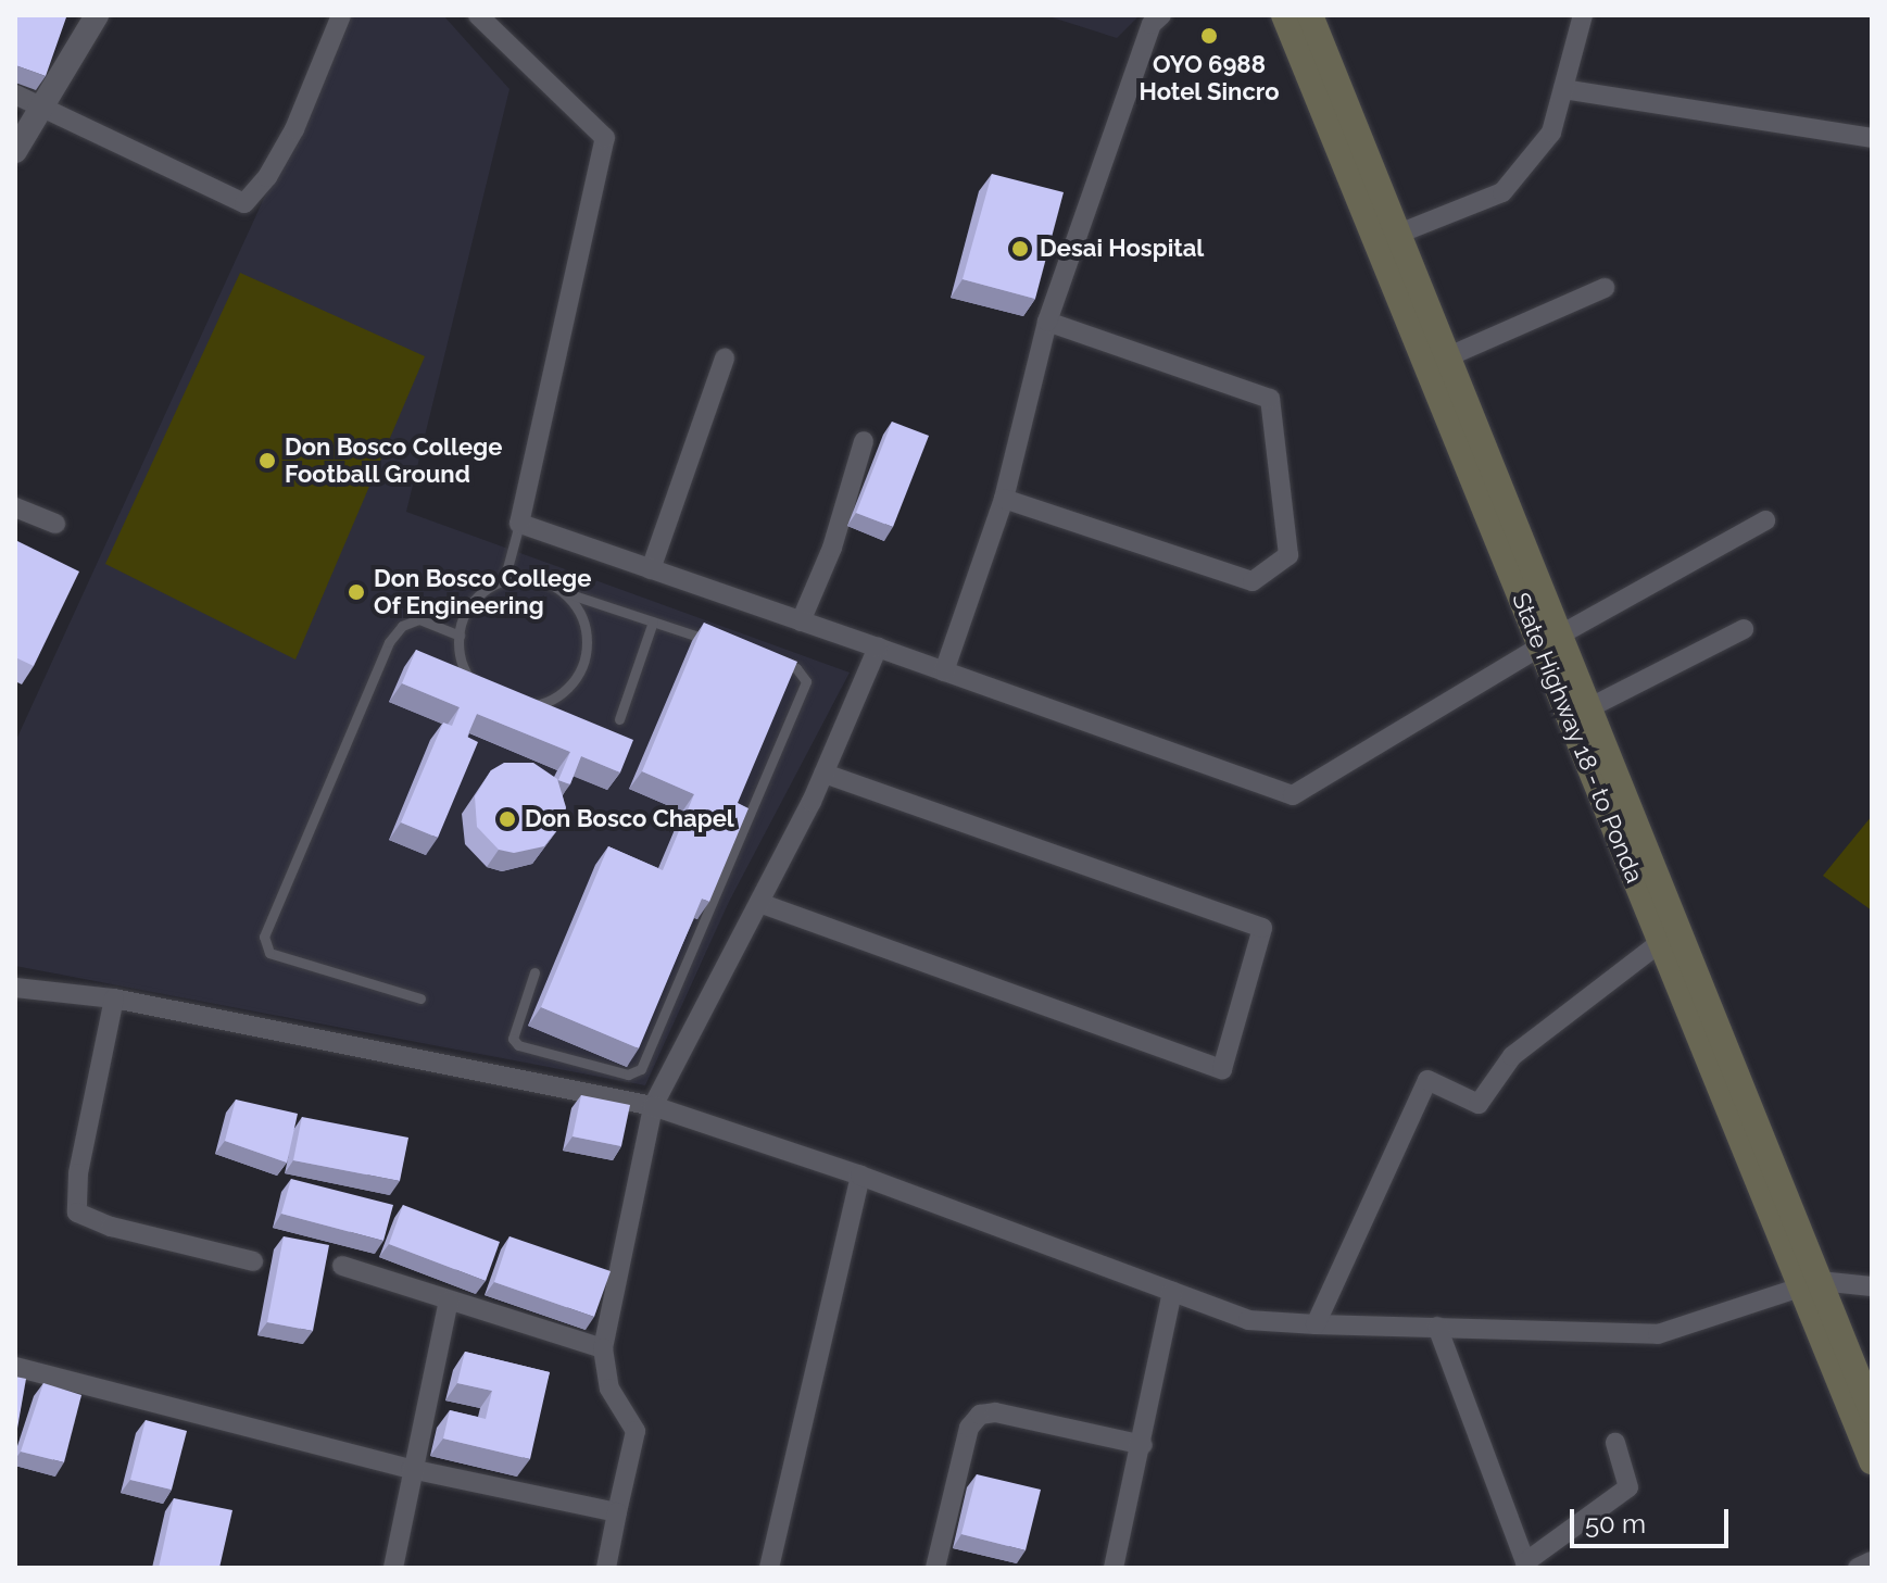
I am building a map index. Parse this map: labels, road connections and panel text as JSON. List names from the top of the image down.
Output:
{
  "streets": {
    "main road": ["State Highway 18 - to Ponda"]
  },
  "places": [
    "OYO 6988 Hotel Sincro",
    "Desai Hospital",
    "Don Bosco College Football Ground",
    "Don Bosco College Of Engineering",
    "Don Bosco Chapel"
  ],
  "scale_bar": "50 m"
}
